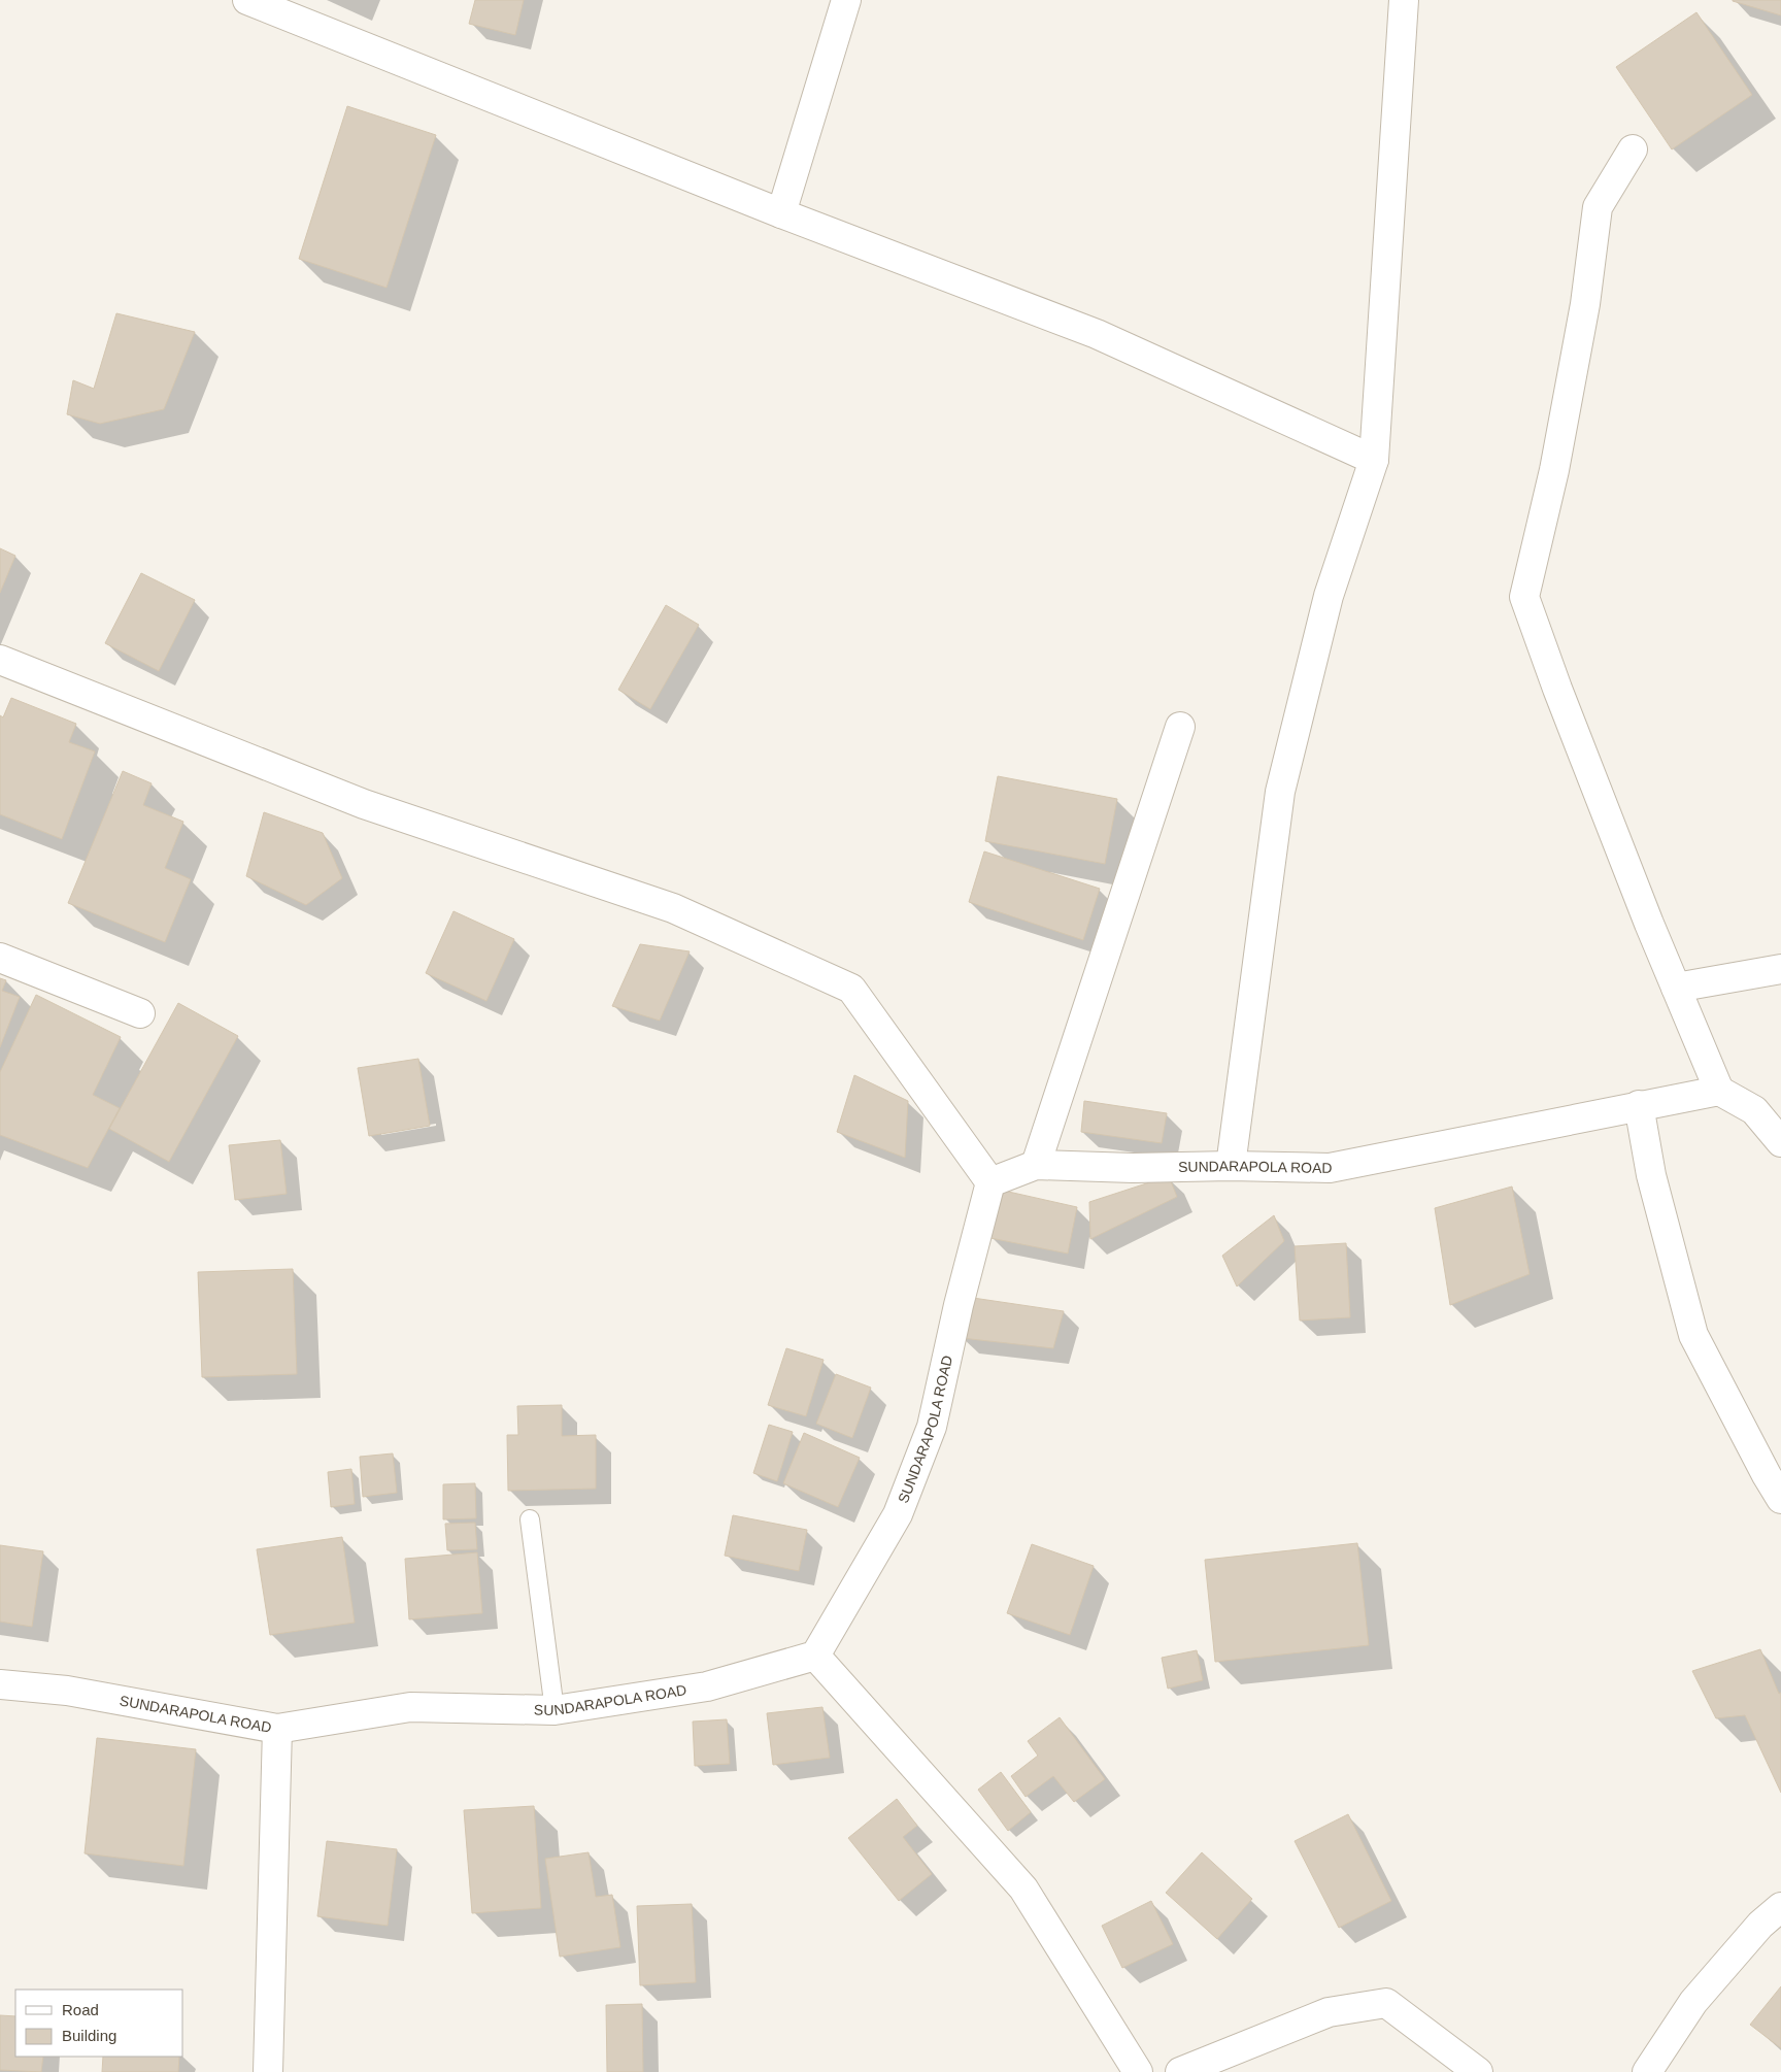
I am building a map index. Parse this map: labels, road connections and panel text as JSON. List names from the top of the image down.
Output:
{
  "streets": {
    "street": ["SUNDARAPOLA ROAD"]
  },
  "legend": ["Road", "Building"]
}
